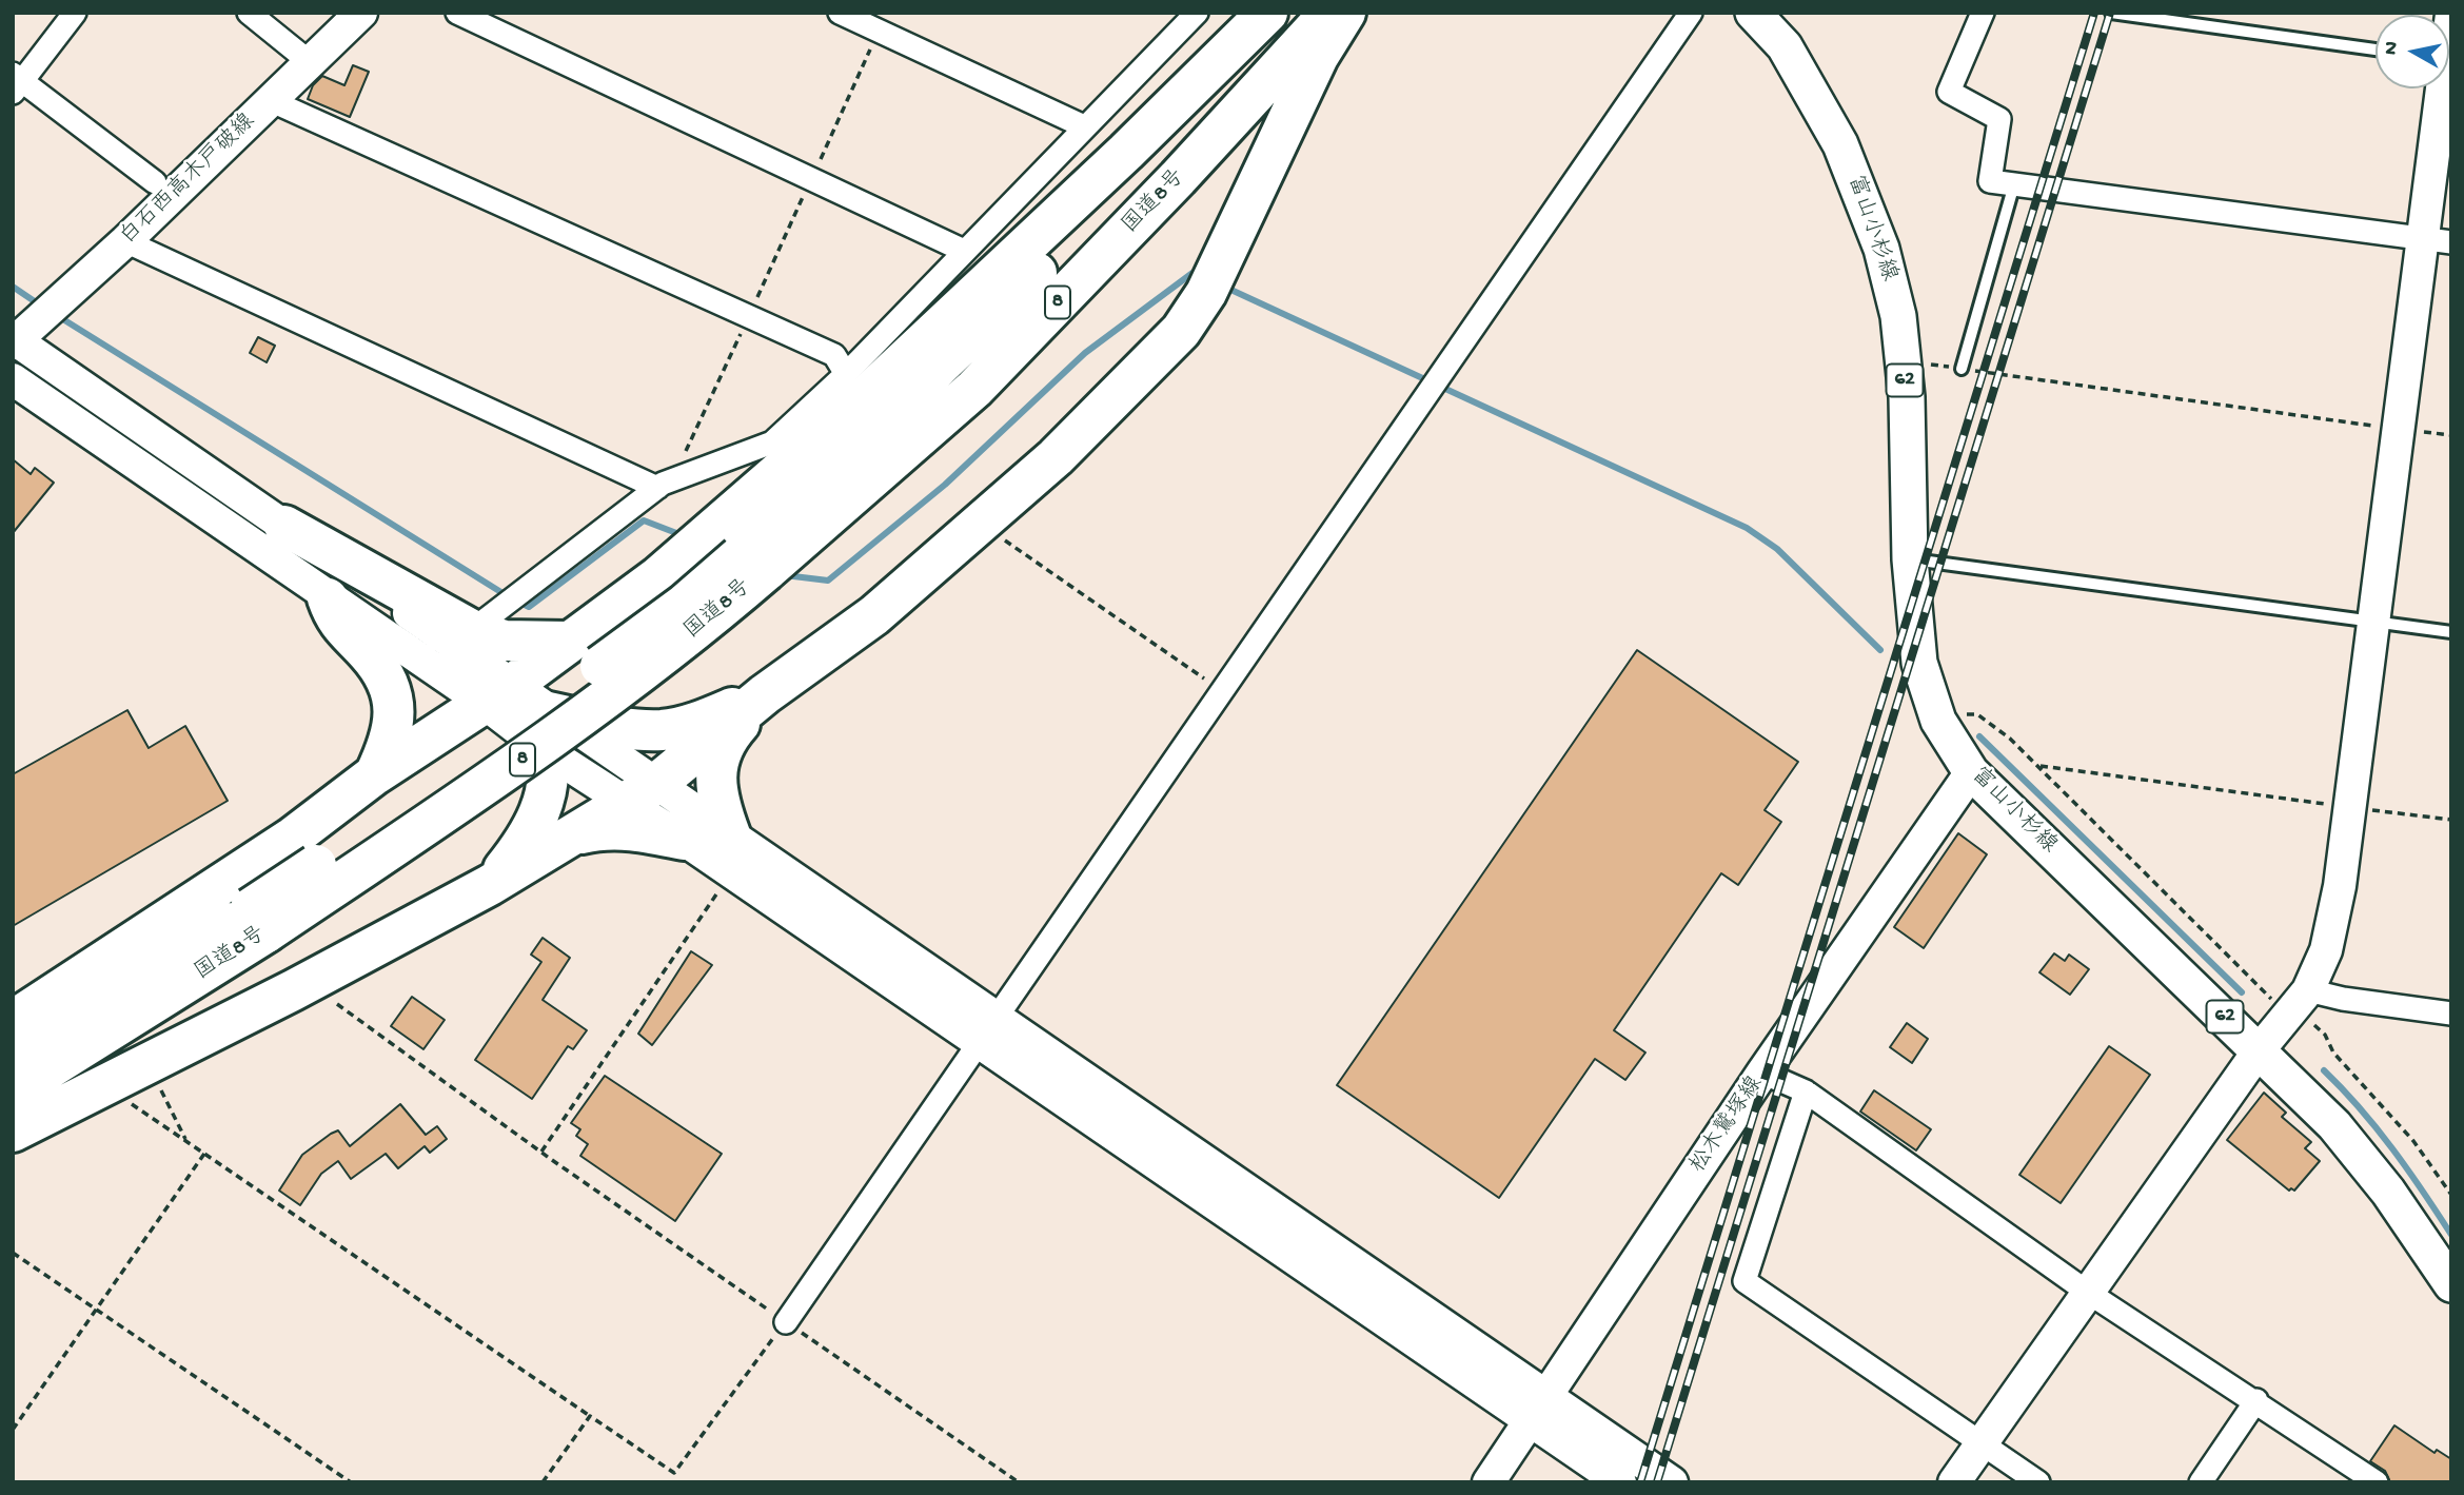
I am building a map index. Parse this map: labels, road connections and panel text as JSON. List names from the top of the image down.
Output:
{
  "streets": {
    "highway": ["国道8号", "8"],
    "main road": ["富山小杉線", "62"],
    "street": ["白石西高木戸破線", "松木鷲塚線"]
  },
  "crossings": [
    ["富山小杉線", "松木鷲塚線"]
  ],
  "north": "left"
}
